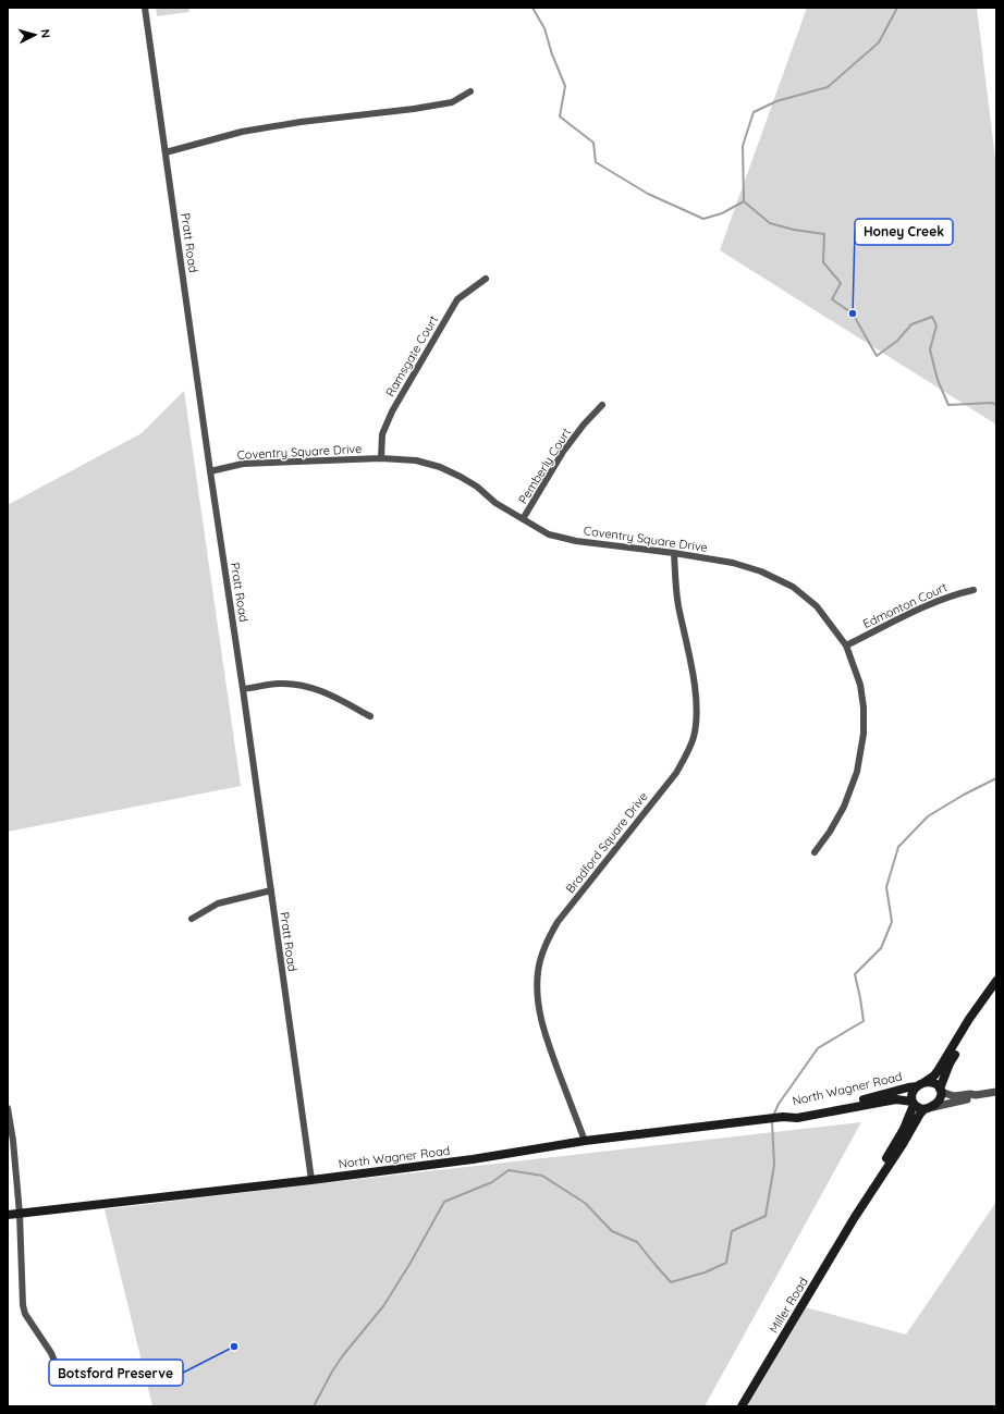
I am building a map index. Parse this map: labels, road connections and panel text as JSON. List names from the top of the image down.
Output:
{
  "streets": {
    "main road": ["North Wagner Road", "Miller Road"],
    "street": [
      "Pratt Road",
      "Ramsgate Court",
      "Coventry Square Drive",
      "Pemberly Court",
      "Edmonton Court",
      "Bradford Square Drive"
    ]
  },
  "crossings": [
    ["Pratt Road", "Coventry Square Drive"],
    ["Pratt Road", "North Wagner Road"],
    ["Ramsgate Court", "Coventry Square Drive"],
    ["Coventry Square Drive", "Pemberly Court"],
    ["Coventry Square Drive", "Edmonton Court"],
    ["Coventry Square Drive", "Bradford Square Drive"],
    ["Bradford Square Drive", "North Wagner Road"],
    ["North Wagner Road", "Miller Road"]
  ],
  "places": ["Honey Creek", "Botsford Preserve"],
  "north": "right"
}
